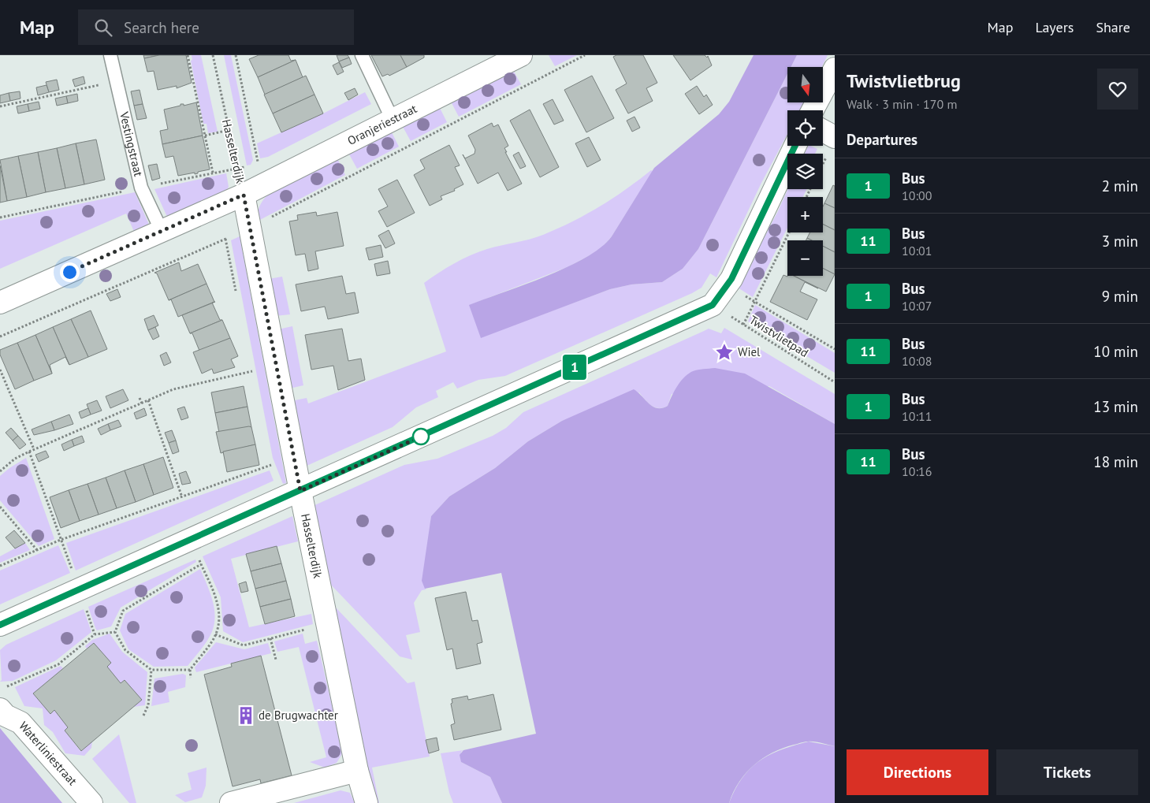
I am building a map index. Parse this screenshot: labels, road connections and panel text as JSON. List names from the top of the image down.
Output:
{
  "streets": {
    "street": ["Oranjeriestraat", "Hasselterdijk", "Waterliniestraat"],
    "lane": ["Vestingstraat"],
    "path": ["Twistvlietpad"]
  },
  "crossings": [
    ["Oranjeriestraat", "Hasselterdijk"]
  ],
  "places": {
    "place": ["Wiel"],
    "building": ["de Brugwachter"]
  },
  "lines": ["bus line 1"],
  "north": "bottom",
  "page": {
    "header": "Map",
    "search": "Search here",
    "nav": ["Map", "Layers", "Share"],
    "on_map": "1",
    "heading": [
      ["Twistvlietbrug", "Walk · 3 min · 170 m"],
      "Departures"
    ],
    "map_buttons": ["+", "−"],
    "list": [
      {
        "mark": "1",
        "name": "Bus",
        "note": "10:00",
        "value": "2 min"
      },
      {
        "mark": "11",
        "name": "Bus",
        "note": "10:01",
        "value": "3 min"
      },
      {
        "mark": "1",
        "name": "Bus",
        "note": "10:07",
        "value": "9 min"
      },
      {
        "mark": "11",
        "name": "Bus",
        "note": "10:08",
        "value": "10 min"
      },
      {
        "mark": "1",
        "name": "Bus",
        "note": "10:11",
        "value": "13 min"
      },
      {
        "mark": "11",
        "name": "Bus",
        "note": "10:16",
        "value": "18 min"
      }
    ],
    "buttons": ["Directions", "Tickets"]
  }
}
